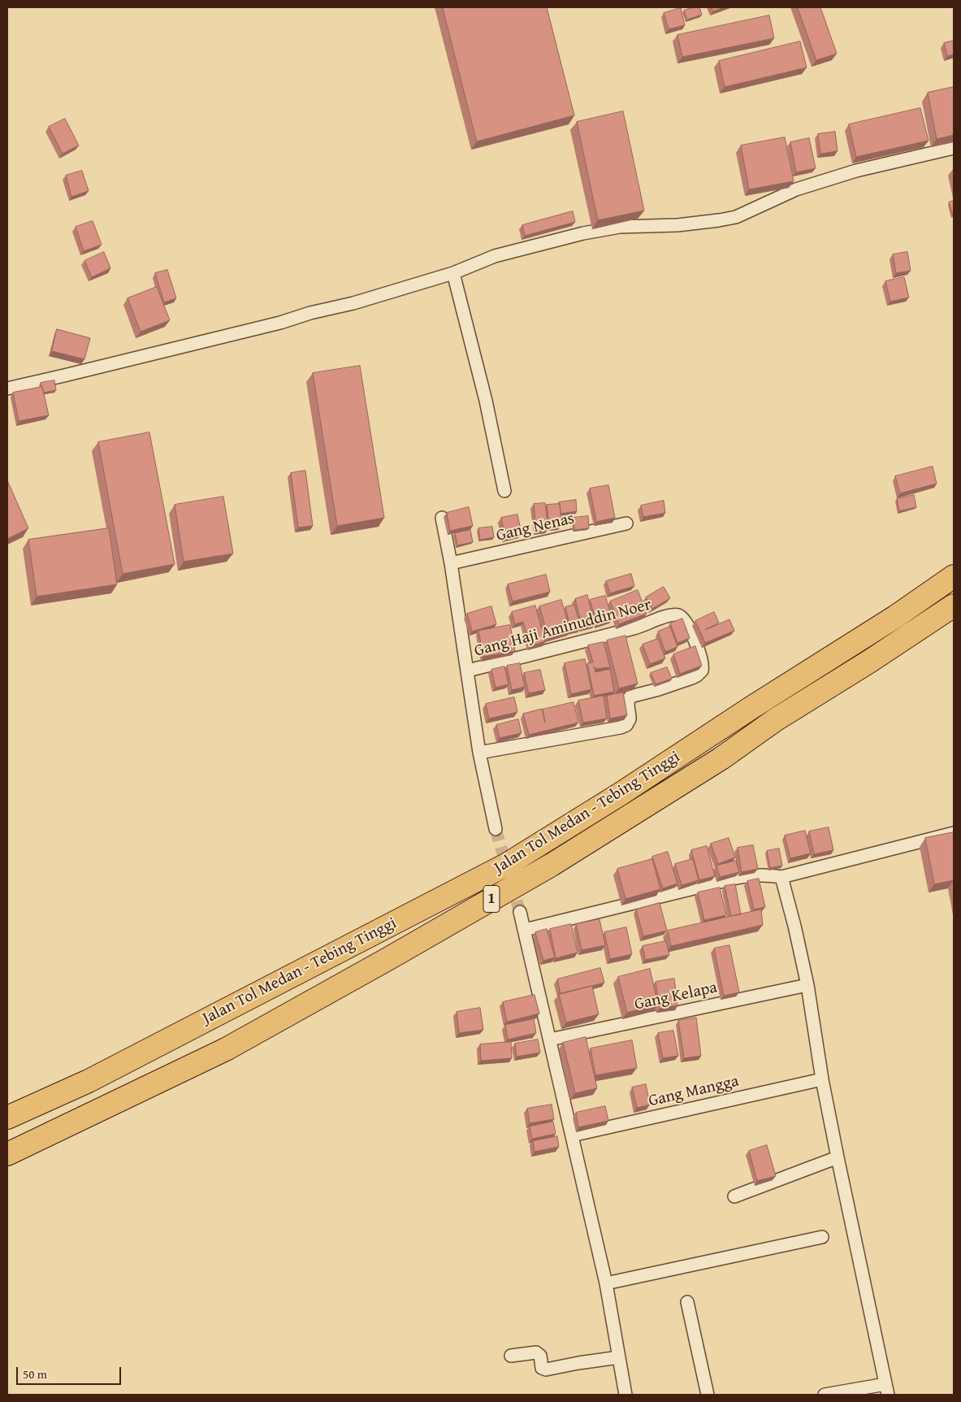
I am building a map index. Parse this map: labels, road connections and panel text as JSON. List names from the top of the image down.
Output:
{
  "streets": {
    "highway": ["Jalan Tol Medan - Tebing Tinggi", "1"],
    "street": [
      "Gang Nenas",
      "Gang Haji Aminuddin Noer",
      "Gang Kelapa",
      "Gang Mangga"
    ]
  },
  "scale_bar": "50 m"
}
